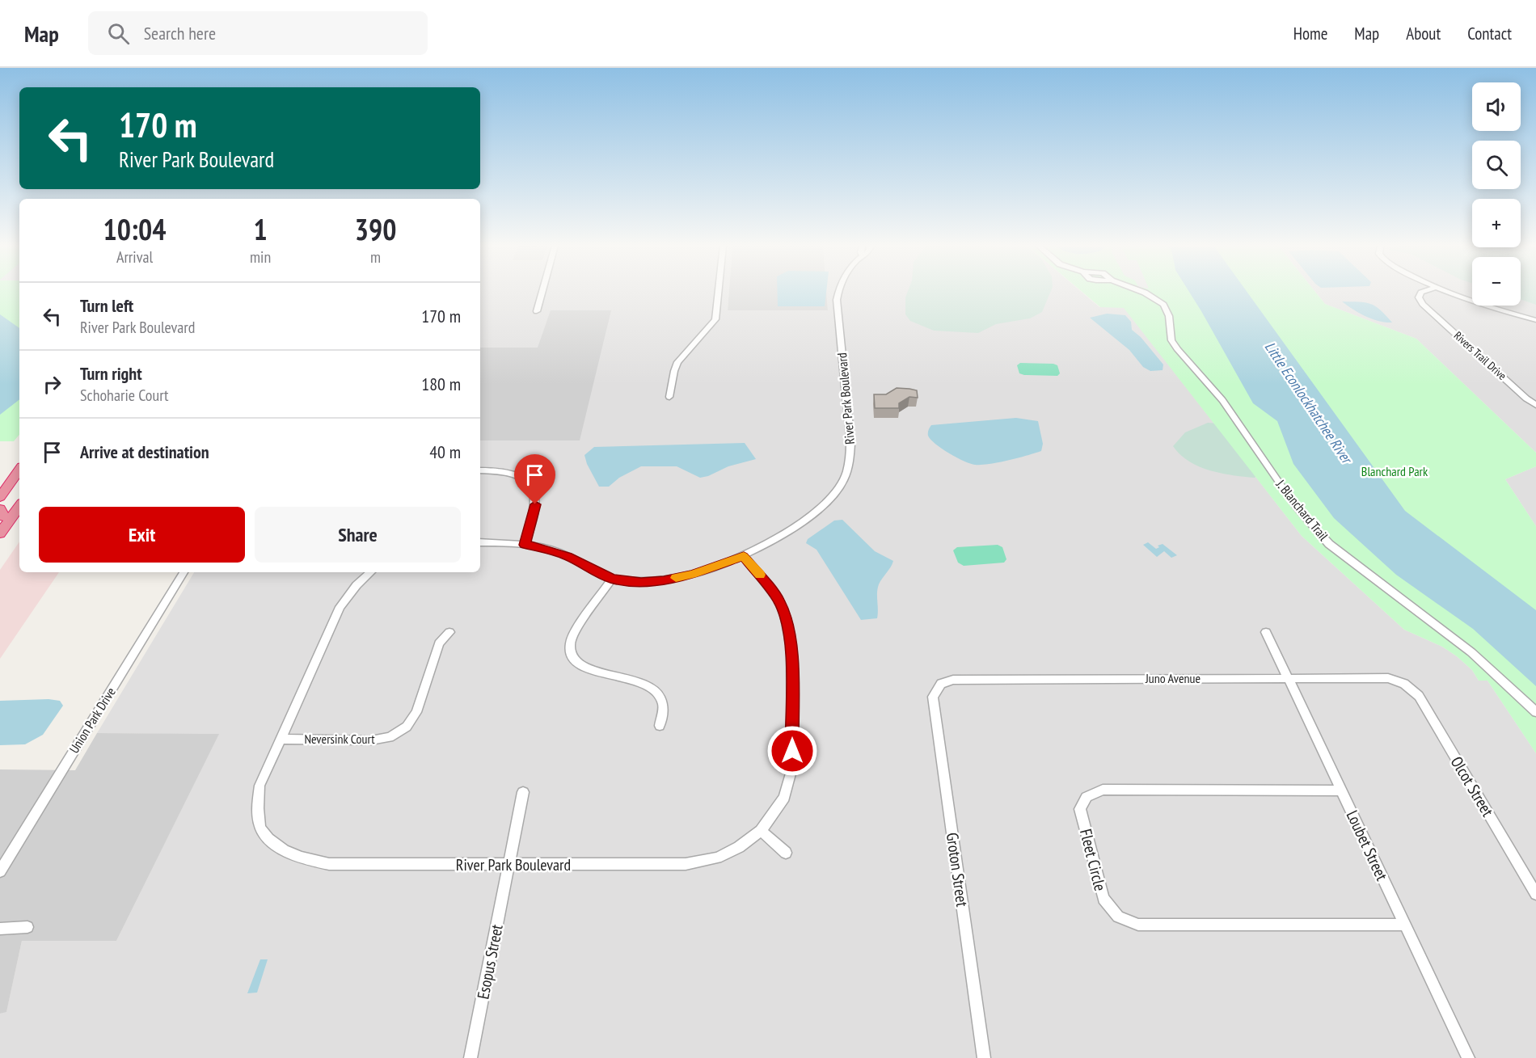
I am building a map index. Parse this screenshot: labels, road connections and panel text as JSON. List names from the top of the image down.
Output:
{
  "streets": {
    "street": [
      "Rivers Trail Drive",
      "River Park Boulevard",
      "J. Blanchard Trail",
      "Juno Avenue",
      "Union Park Drive",
      "Neversink Court",
      "Olcot Street",
      "Loubet Street",
      "Fleet Circle",
      "Groton Street",
      "Esopus Street"
    ]
  },
  "crossings": [
    ["River Park Boulevard", "Neversink Court"],
    ["River Park Boulevard", "Esopus Street"],
    ["Juno Avenue", "Olcot Street"],
    ["Juno Avenue", "Loubet Street"],
    ["Juno Avenue", "Groton Street"],
    ["Loubet Street", "Fleet Circle"]
  ],
  "water": ["Little Econlockhatchee River"],
  "parks": ["Blanchard Park"],
  "page": {
    "header": "Map",
    "search": "Search here",
    "nav": [
      "Home",
      "Map",
      "About",
      "Contact"
    ],
    "map_buttons": ["+", "−"],
    "turn": ["170 m", "River Park Boulevard"],
    "eta": [
      "10:04",
      "Arrival",
      "1",
      "min",
      "390",
      "m"
    ],
    "list": [
      {
        "name": "Turn left",
        "note": "River Park Boulevard",
        "value": "170 m"
      },
      {
        "name": "Turn right",
        "note": "Schoharie Court",
        "value": "180 m"
      },
      {
        "name": "Arrive at destination",
        "value": "40 m"
      }
    ],
    "buttons": ["Exit", "Share"]
  }
}
